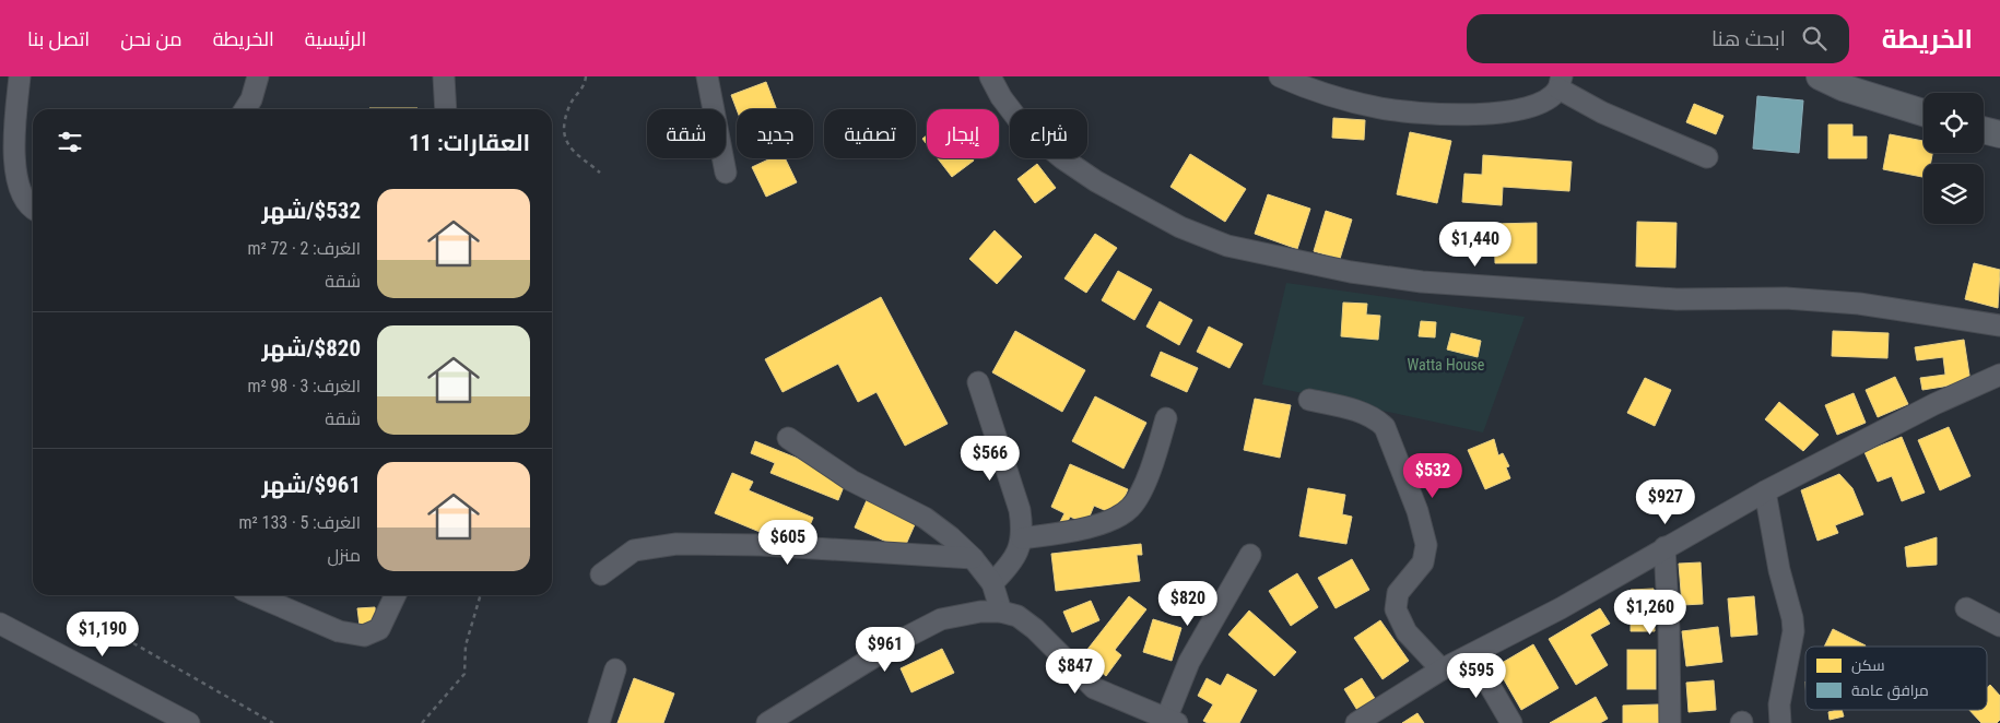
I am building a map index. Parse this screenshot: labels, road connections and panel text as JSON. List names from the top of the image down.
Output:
{
  "parks": ["Watta House"],
  "legend": ["سكن", "مرافق عامة"],
  "page": {
    "header": "الخريطة",
    "search": "ابحث هنا",
    "nav": [
      "الرئيسية",
      "الخريطة",
      "من نحن",
      "اتصل بنا"
    ],
    "chip": [
      "شراء",
      "إيجار",
      "تصفية",
      "جديد",
      "شقة"
    ],
    "heading": "العقارات: 11",
    "list": [
      {
        "name": "$532/شهر",
        "note": "الغرف: 2 · 72 m² · شقة"
      },
      {
        "name": "$820/شهر",
        "note": "الغرف: 3 · 98 m² · شقة"
      },
      {
        "name": "$961/شهر",
        "note": "الغرف: 5 · 133 m² · منزل"
      }
    ],
    "price": [
      "$1,440",
      "$566",
      "$532",
      "$927",
      "$605",
      "$820",
      "$1,260",
      "$1,190",
      "$961",
      "$847",
      "$595"
    ]
  }
}
